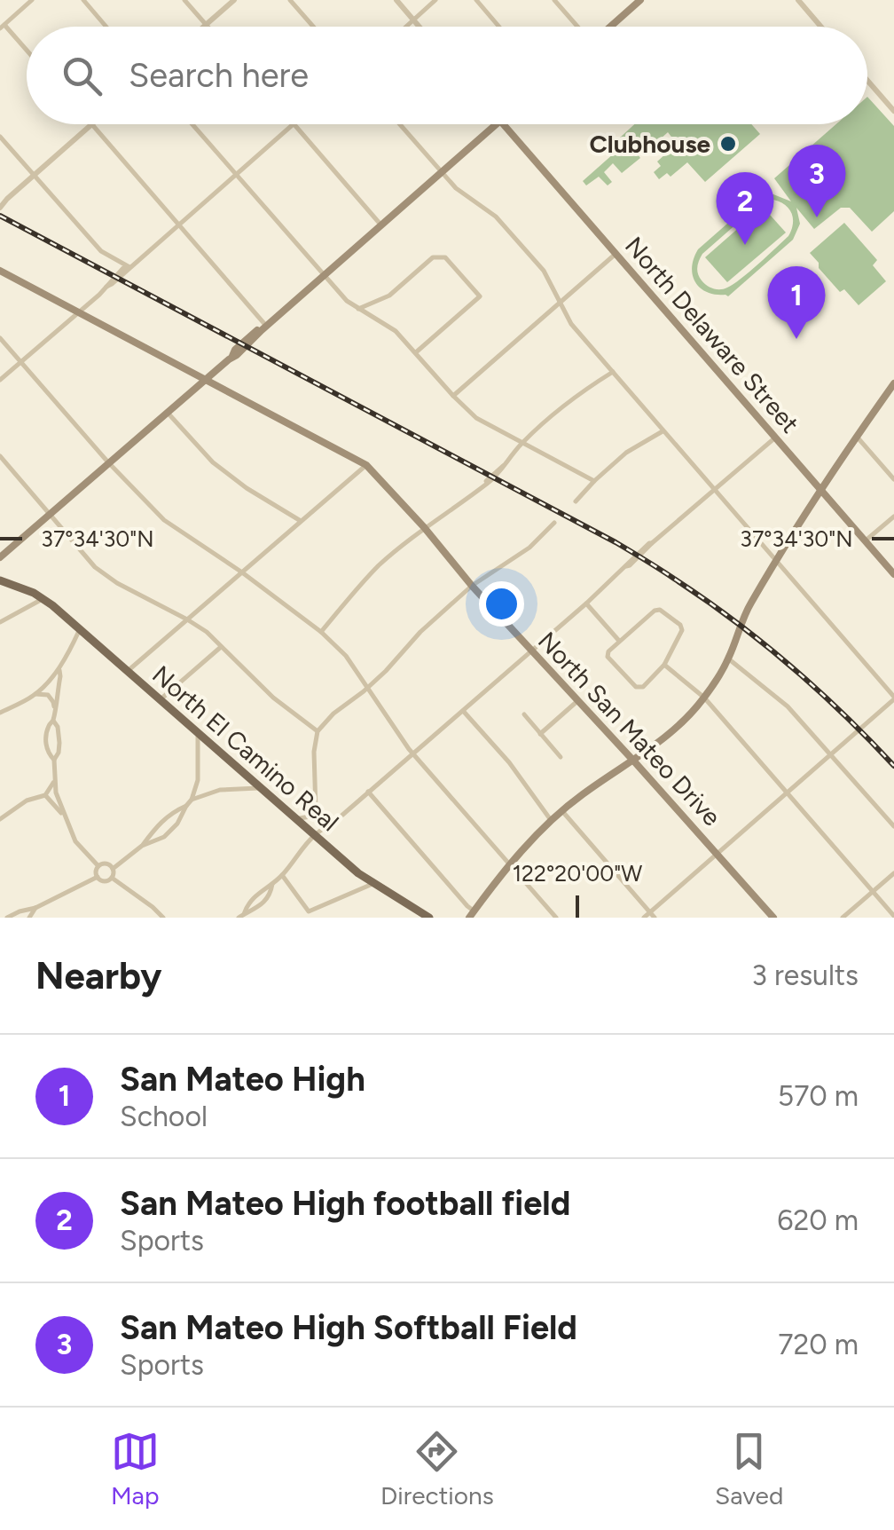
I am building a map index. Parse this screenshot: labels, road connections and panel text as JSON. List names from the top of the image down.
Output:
{
  "streets": {
    "main road": ["North Delaware Street", "North San Mateo Drive", "North El Camino Real"]
  },
  "places": ["Clubhouse"],
  "page": {
    "search": "Search here",
    "pins": ["3", "2", "1"],
    "heading": ["Nearby", "3 results"],
    "list": [
      {
        "mark": "1",
        "name": "San Mateo High",
        "note": "School",
        "value": "570 m"
      },
      {
        "mark": "2",
        "name": "San Mateo High football field",
        "note": "Sports",
        "value": "620 m"
      },
      {
        "mark": "3",
        "name": "San Mateo High Softball Field",
        "note": "Sports",
        "value": "720 m"
      }
    ],
    "nav": ["Map", "Directions", "Saved"]
  },
  "coordinates": ["37°34'30\"N", "122°20'00\"W"]
}
